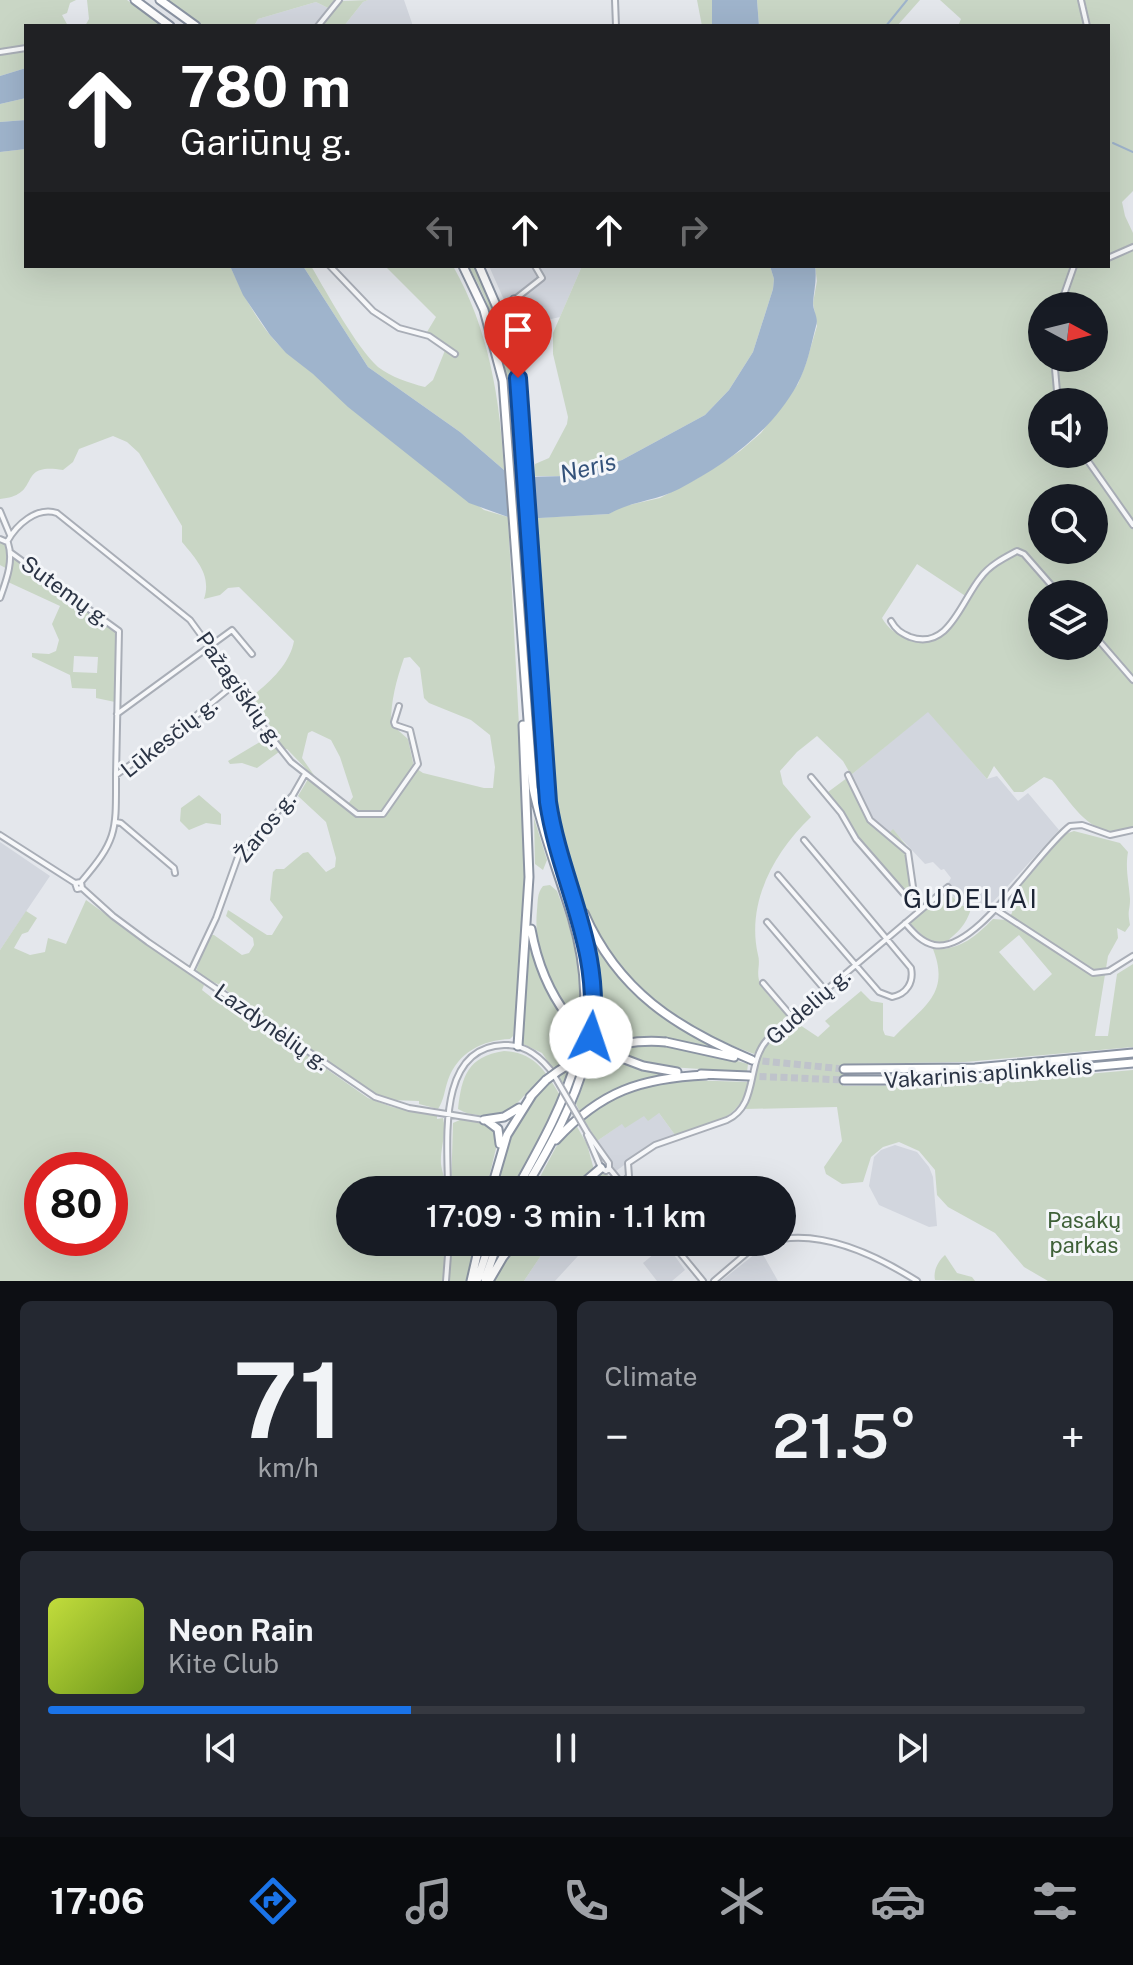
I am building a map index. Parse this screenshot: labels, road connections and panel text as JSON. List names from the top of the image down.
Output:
{
  "streets": {
    "highway": ["Vakarinis aplinkkelis"],
    "street": [
      "Sutemų g.",
      "Pažagiškių g.",
      "Lūkesčių g.",
      "Žaros g.",
      "Gudelių g.",
      "Lazdynėlių g."
    ]
  },
  "crossings": [
    ["Sutemų g.", "Lūkesčių g."],
    ["Pažagiškių g.", "Lūkesčių g."],
    ["Pažagiškių g.", "Žaros g."],
    ["Lūkesčių g.", "Lazdynėlių g."],
    ["Žaros g.", "Lazdynėlių g."]
  ],
  "districts": ["GUDELIAI"],
  "water": ["Neris"],
  "parks": ["Pasakų parkas"],
  "north": "right",
  "page": {
    "turn": ["780 m", "Gariūnų g."],
    "limit": "80",
    "trip": "17:09 · 3 min · 1.1 km",
    "tile": [
      ["71", "km/h"],
      "Climate"
    ],
    "heat": ["−", "21.5°", "+"],
    "song": ["Neon Rain", "Kite Club"],
    "tabs": "17:06"
  }
}
